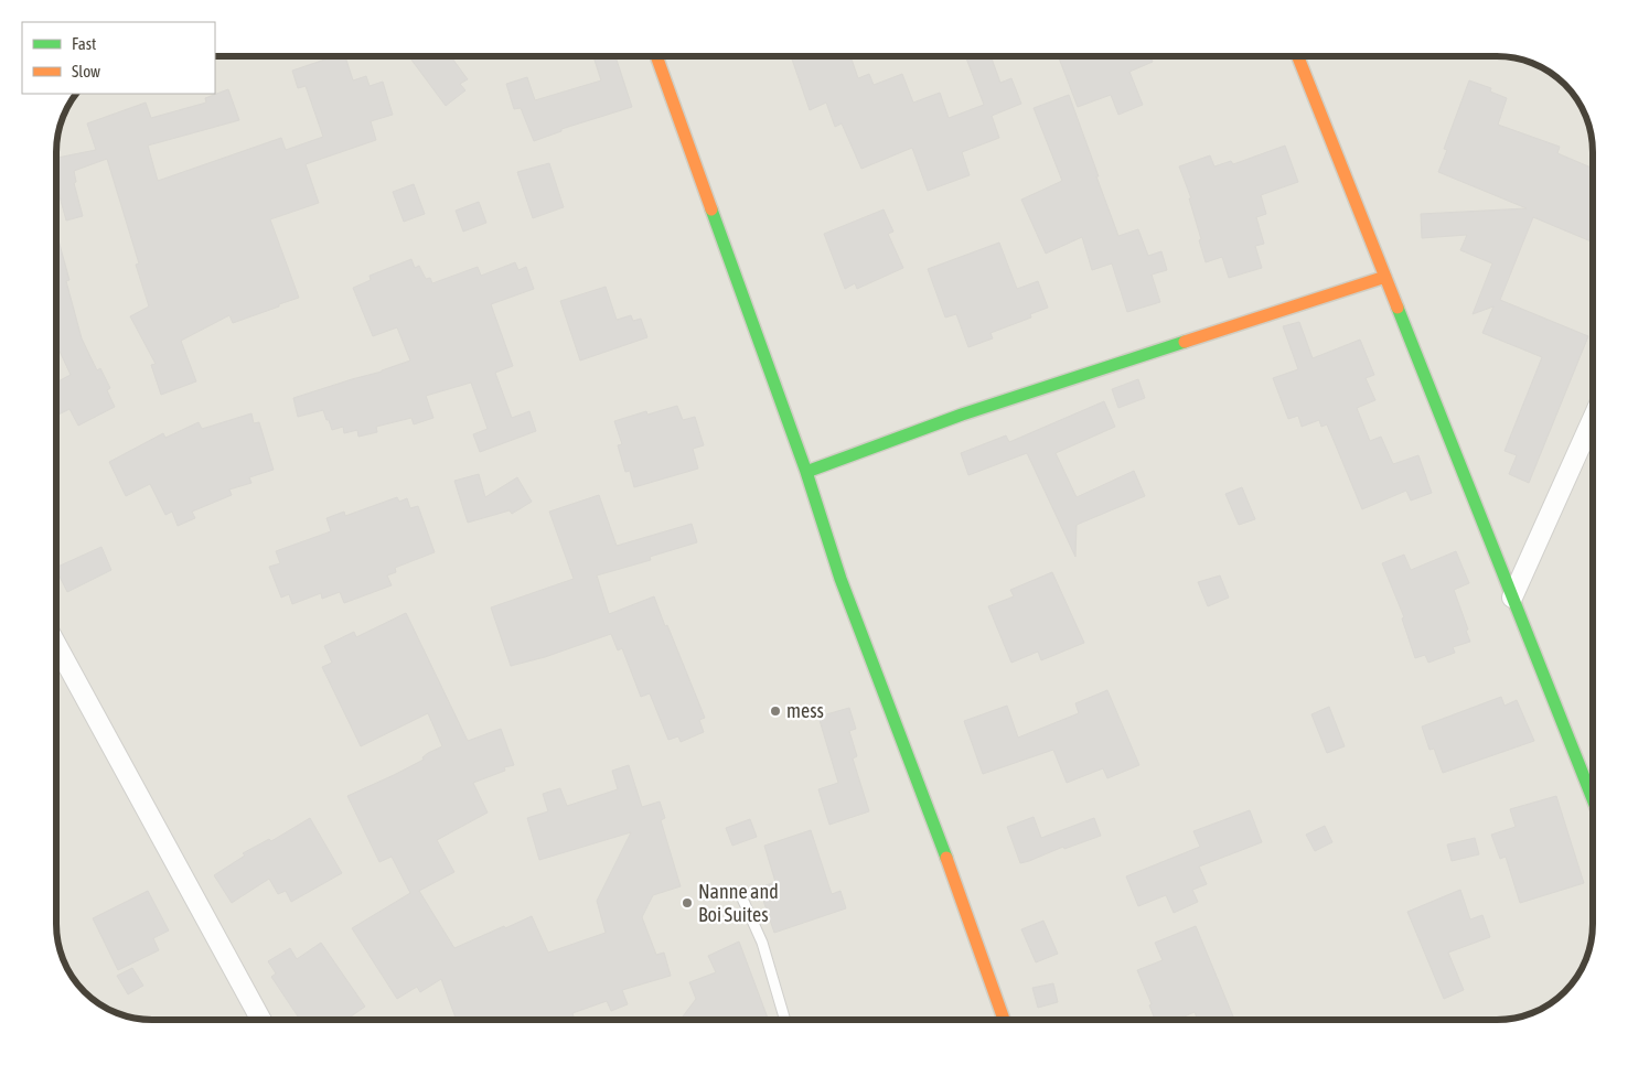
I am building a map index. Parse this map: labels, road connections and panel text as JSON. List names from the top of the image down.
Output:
{
  "places": ["mess", "Nanne and Boi Suites"],
  "legend": ["Fast", "Slow"]
}
